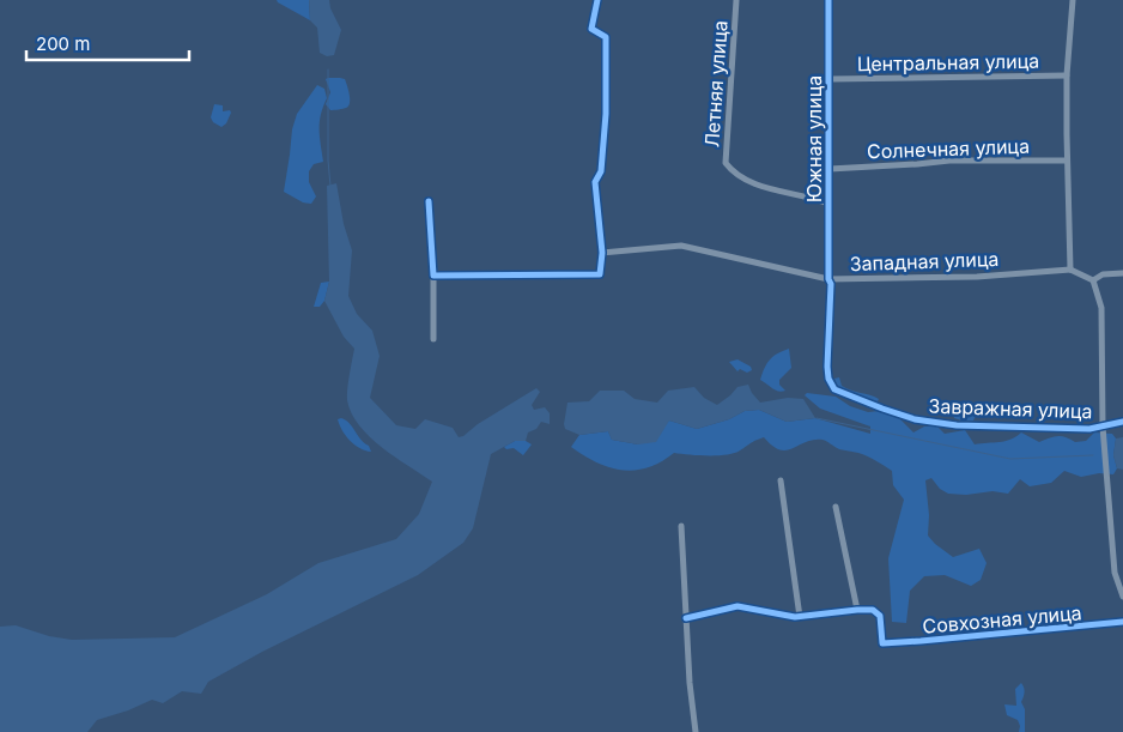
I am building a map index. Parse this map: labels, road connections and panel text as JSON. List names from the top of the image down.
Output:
{
  "streets": {
    "street": [
      "Центральная улица",
      "Летняя улица",
      "Южная улица",
      "Солнечная улица",
      "Западная улица",
      "Завражная улица",
      "Совхозная улица"
    ]
  },
  "crossings": [
    ["Центральная улица", "Южная улица"],
    ["Летняя улица", "Южная улица"],
    ["Южная улица", "Солнечная улица"],
    ["Южная улица", "Западная улица"],
    ["Южная улица", "Завражная улица"],
    ["Западная улица", "Завражная улица"]
  ],
  "scale_bar": "200 m"
}
